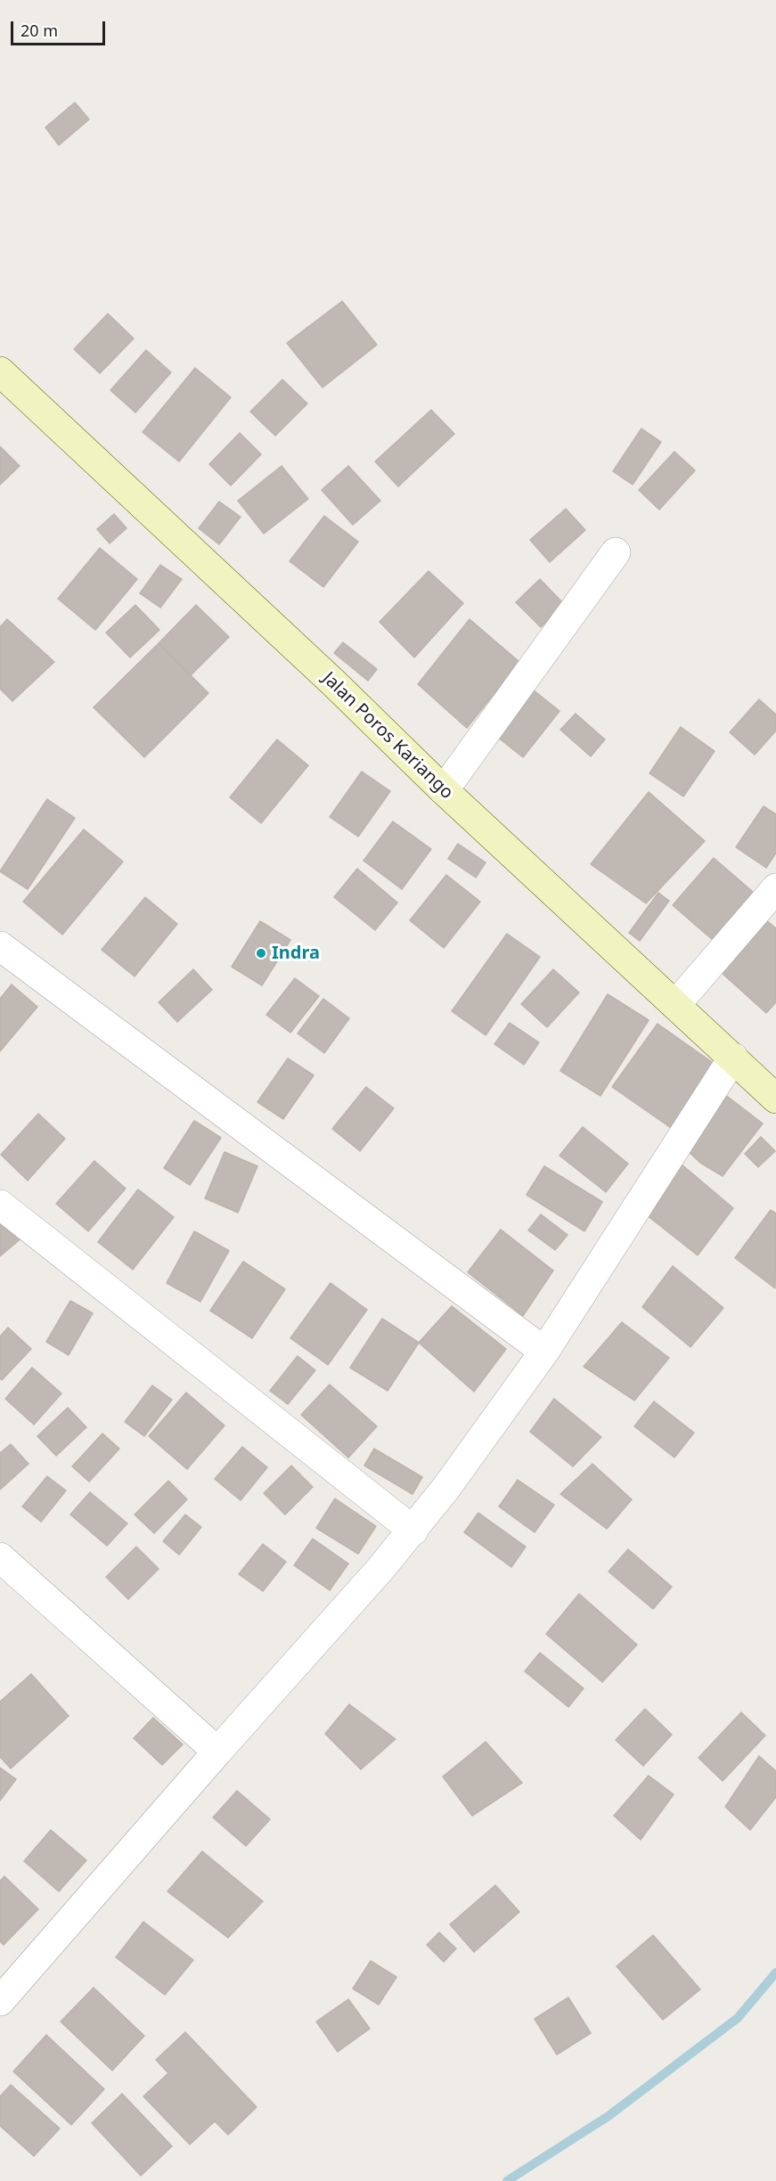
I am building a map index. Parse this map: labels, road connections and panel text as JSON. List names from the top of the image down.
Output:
{
  "streets": {
    "main road": ["Jalan Poros Kariango"]
  },
  "places": ["Indra"],
  "scale_bar": "20 m"
}
